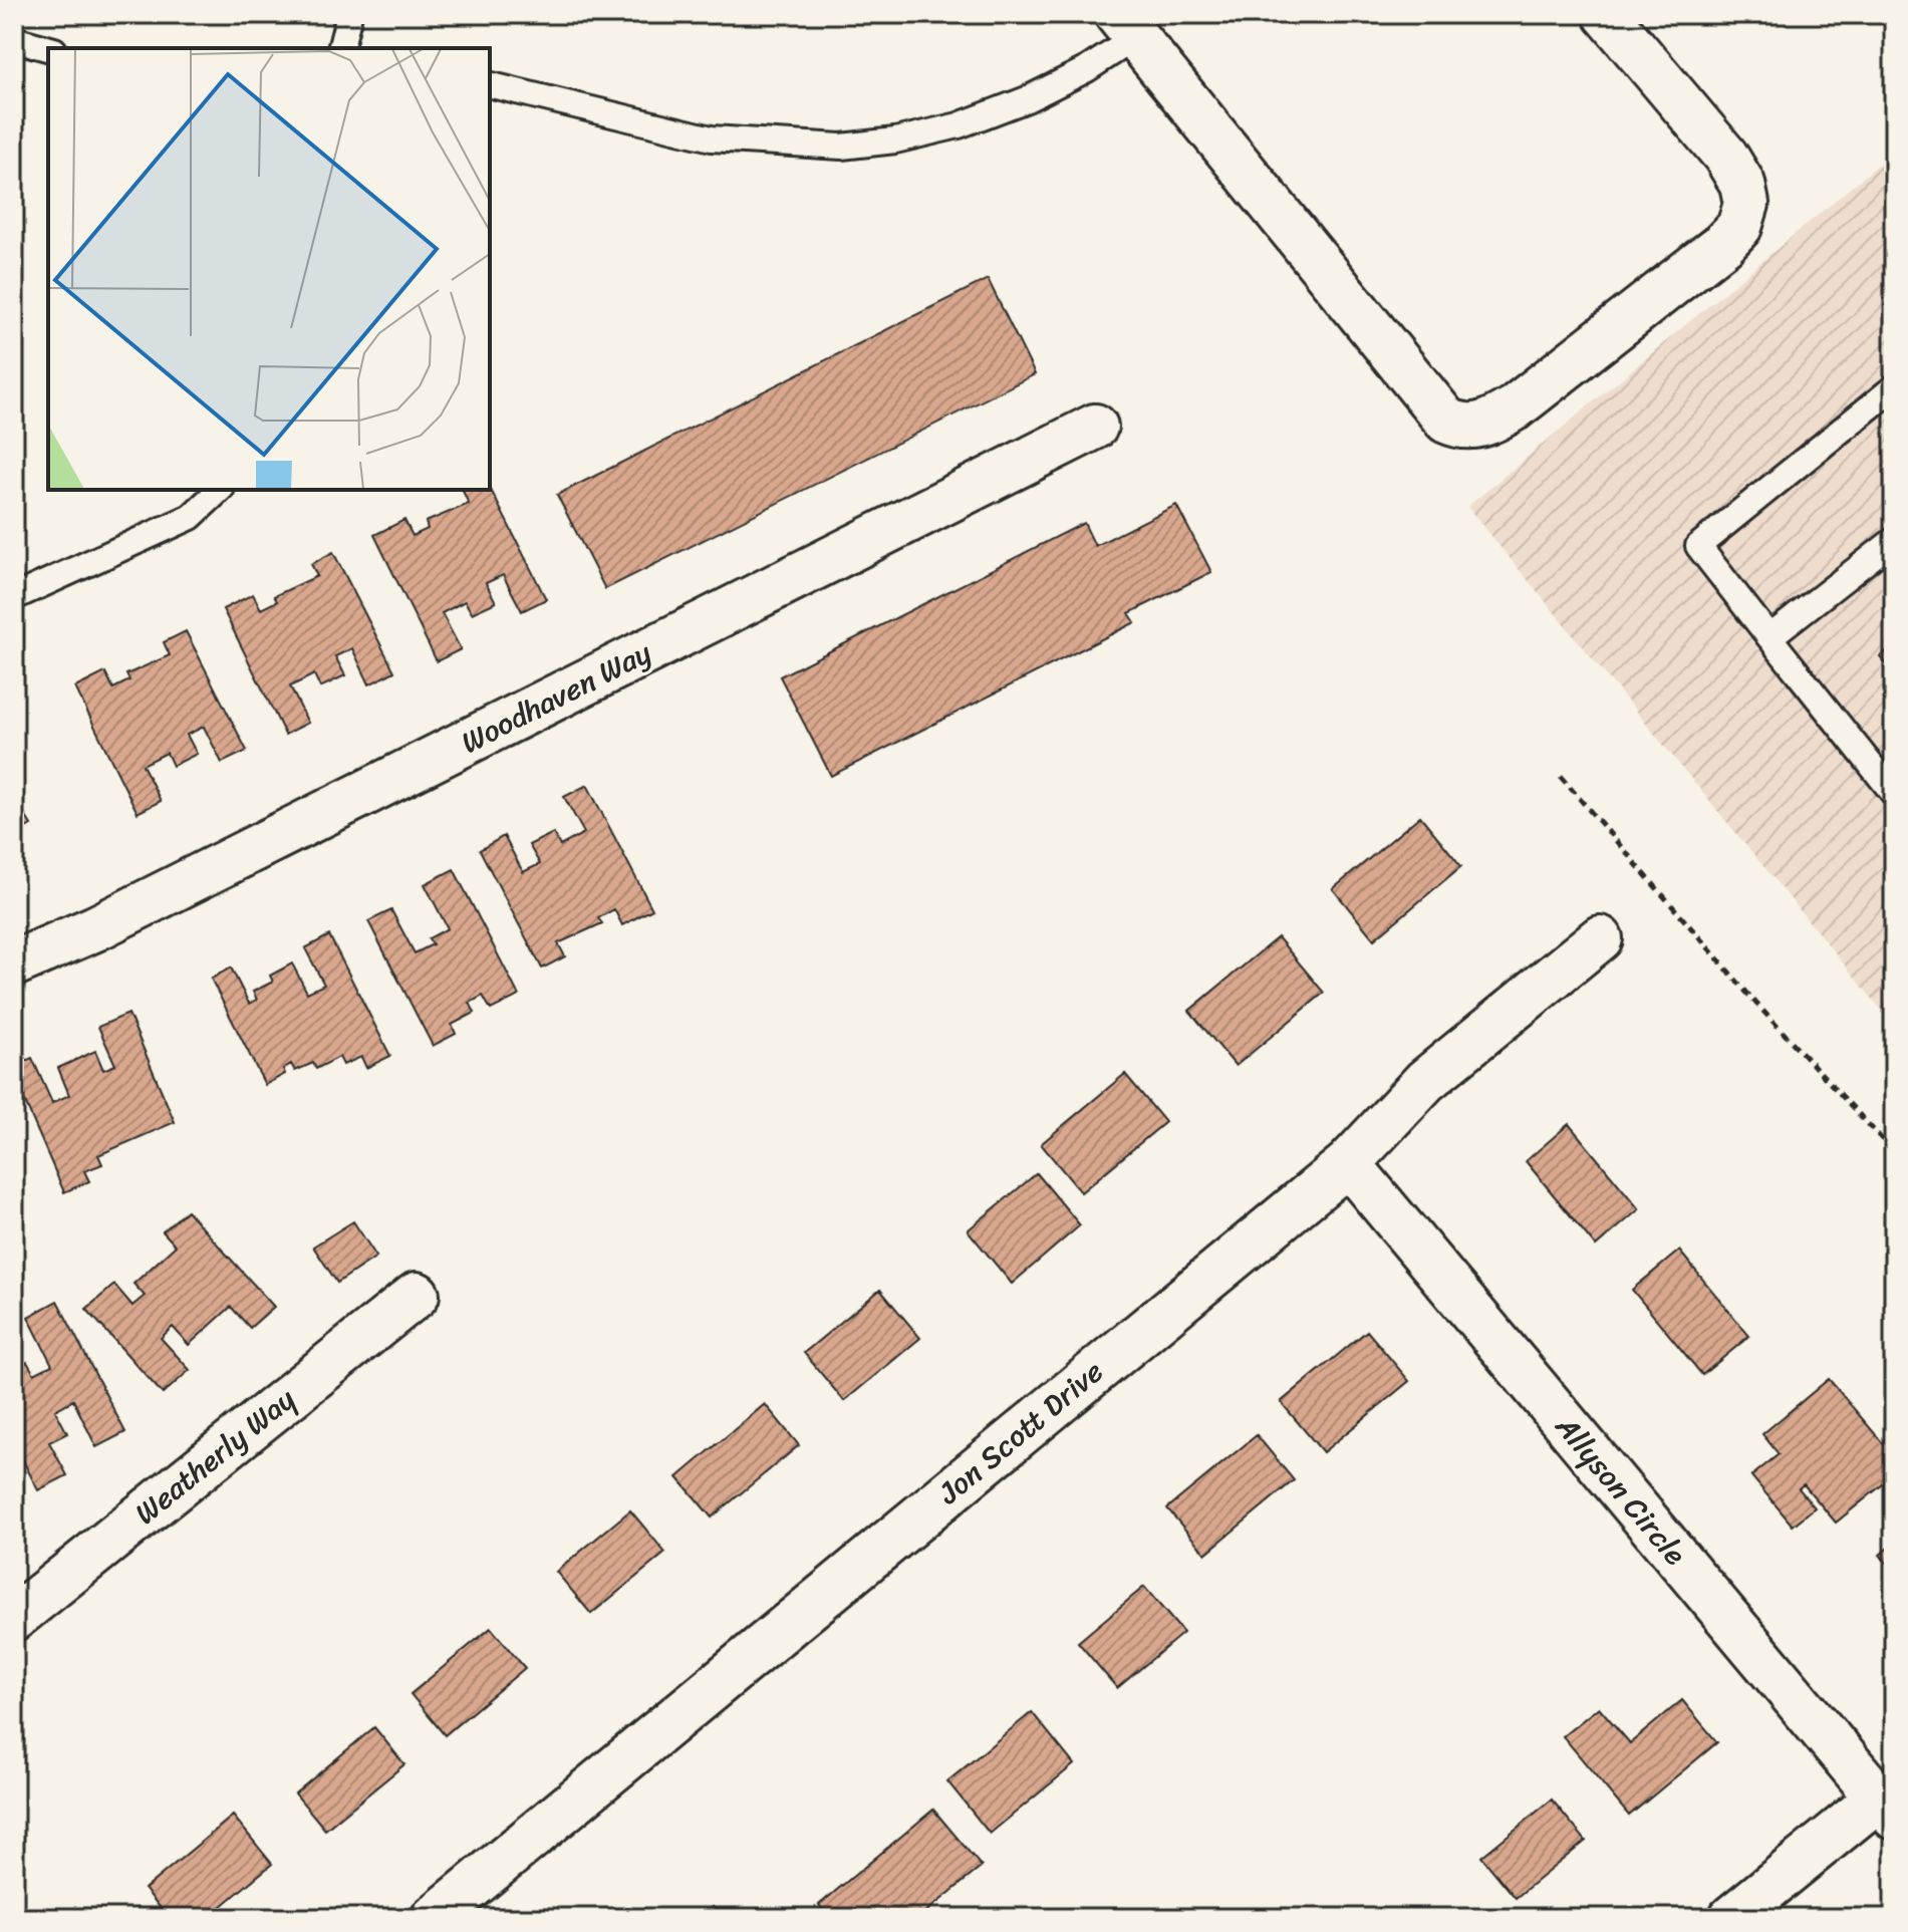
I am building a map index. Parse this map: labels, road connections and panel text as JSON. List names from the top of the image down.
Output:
{
  "streets": {
    "street": [
      "Woodhaven Way",
      "Jon Scott Drive",
      "Weatherly Way",
      "Allyson Circle"
    ]
  },
  "crossings": [
    ["Jon Scott Drive", "Allyson Circle"]
  ]
}
